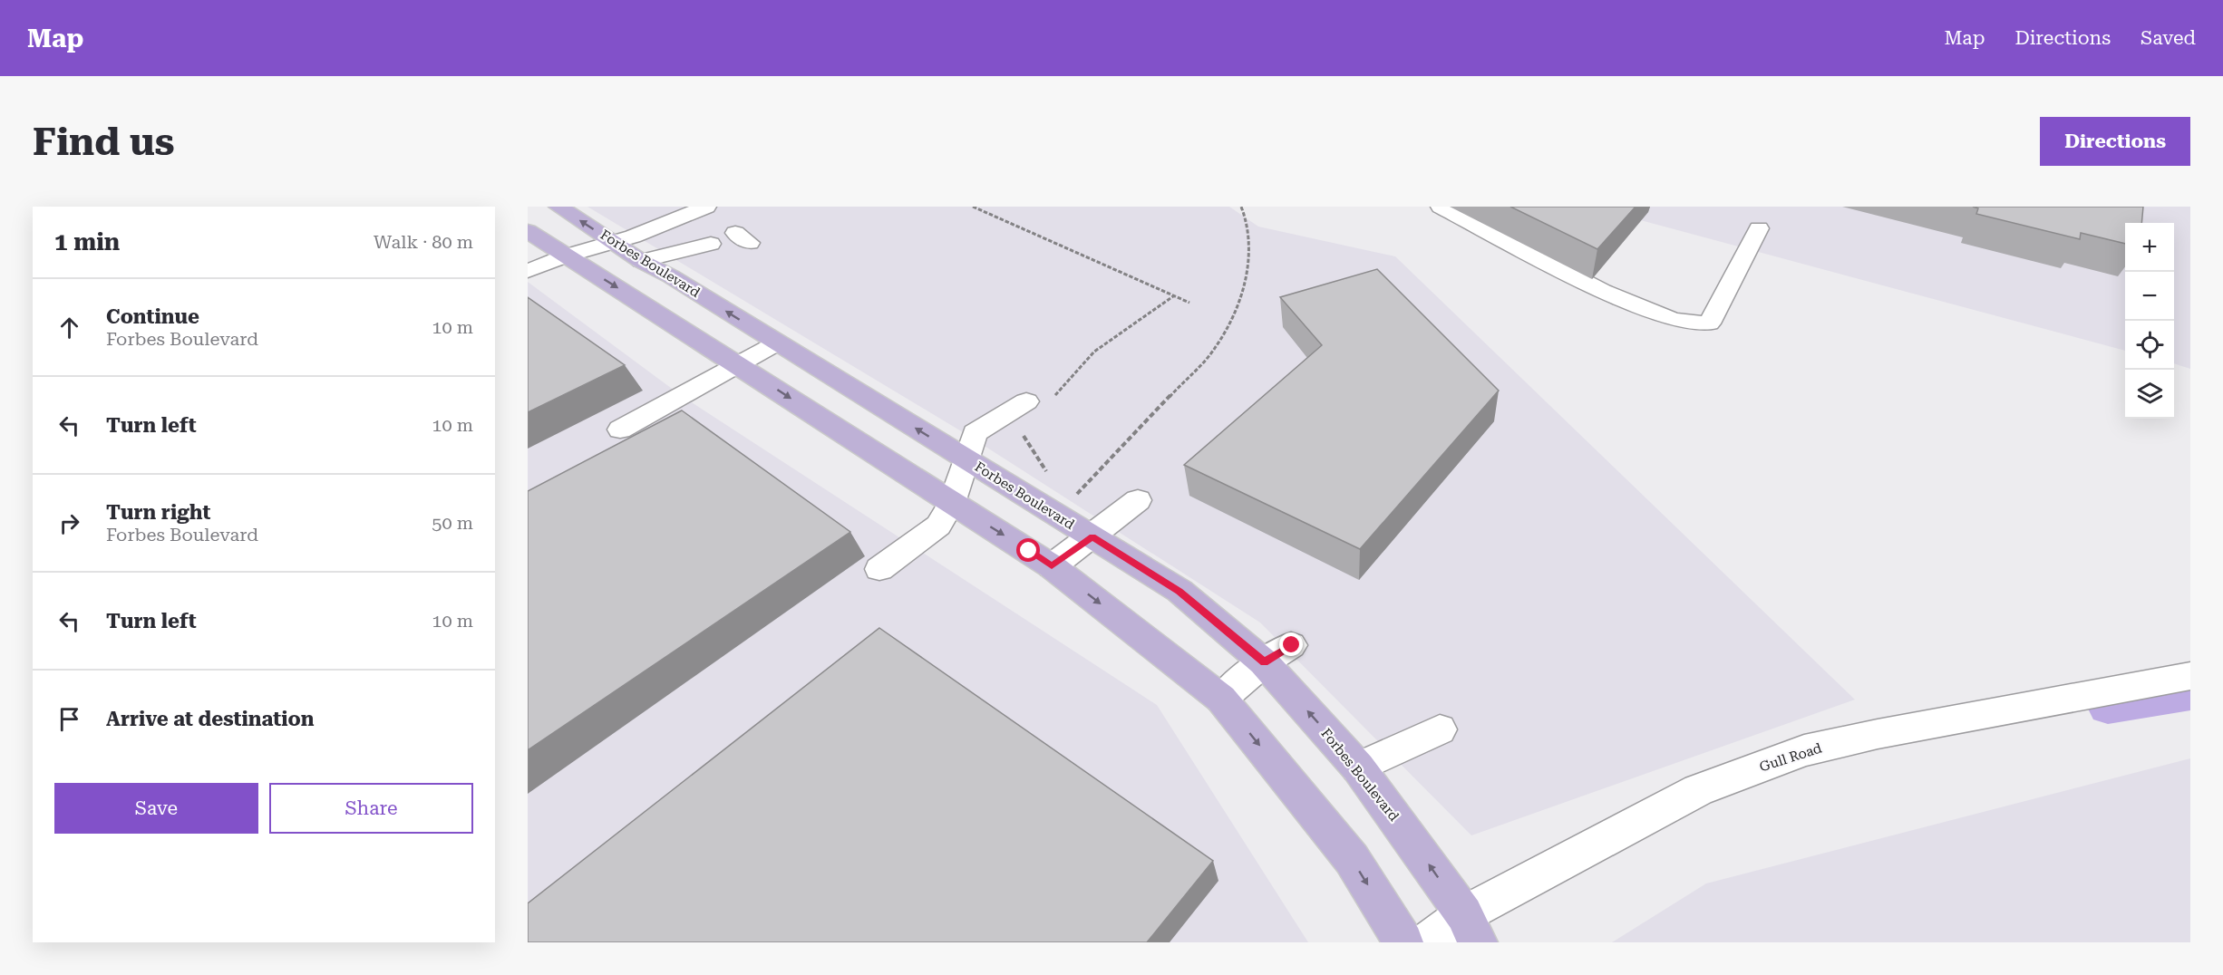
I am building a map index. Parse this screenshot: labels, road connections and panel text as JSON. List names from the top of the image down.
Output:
{
  "streets": {
    "main road": ["Forbes Boulevard"],
    "street": ["Gull Road"]
  },
  "crossings": [
    ["Forbes Boulevard", "Gull Road"]
  ],
  "page": {
    "header": "Map",
    "nav": ["Map", "Directions", "Saved"],
    "buttons": [
      "Directions",
      ["Save", "Share"]
    ],
    "title": "Find us",
    "heading": ["1 min", "Walk · 80 m"],
    "map_buttons": ["+", "−"],
    "list": [
      ["Continue", "Forbes Boulevard", "10 m"],
      ["Turn left", "10 m"],
      ["Turn right", "Forbes Boulevard", "50 m"],
      ["Turn left", "10 m"],
      "Arrive at destination"
    ]
  }
}
